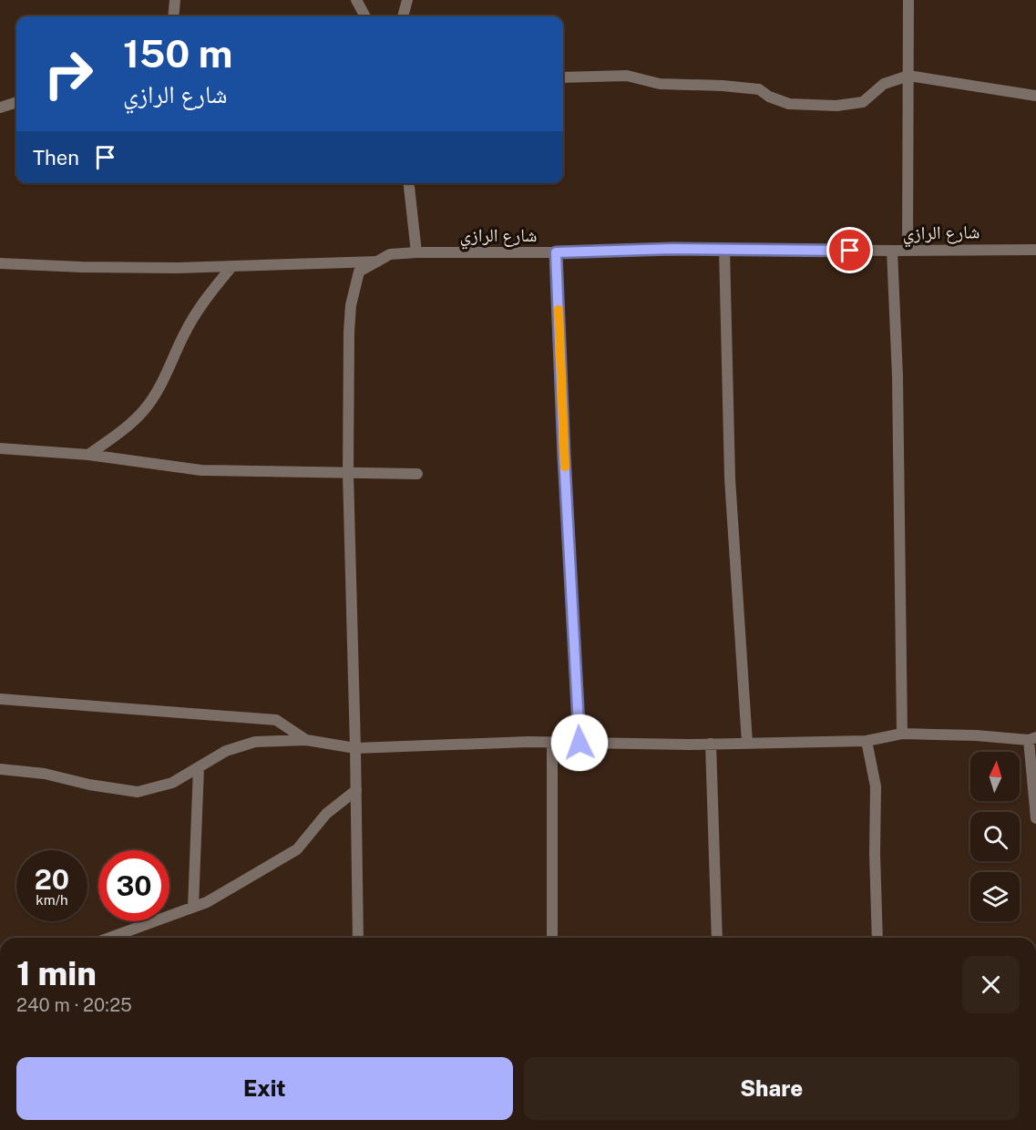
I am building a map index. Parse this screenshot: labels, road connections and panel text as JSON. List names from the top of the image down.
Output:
{
  "streets": {
    "street": ["شارع الرازي"]
  },
  "north": "top",
  "page": {
    "turn": ["150 m", "شارع الرازي"],
    "then": "Then",
    "speed": "20 km/h",
    "limit": "30",
    "heading": ["1 min", "240 m · 20:25"],
    "buttons": ["Exit", "Share"]
  }
}
